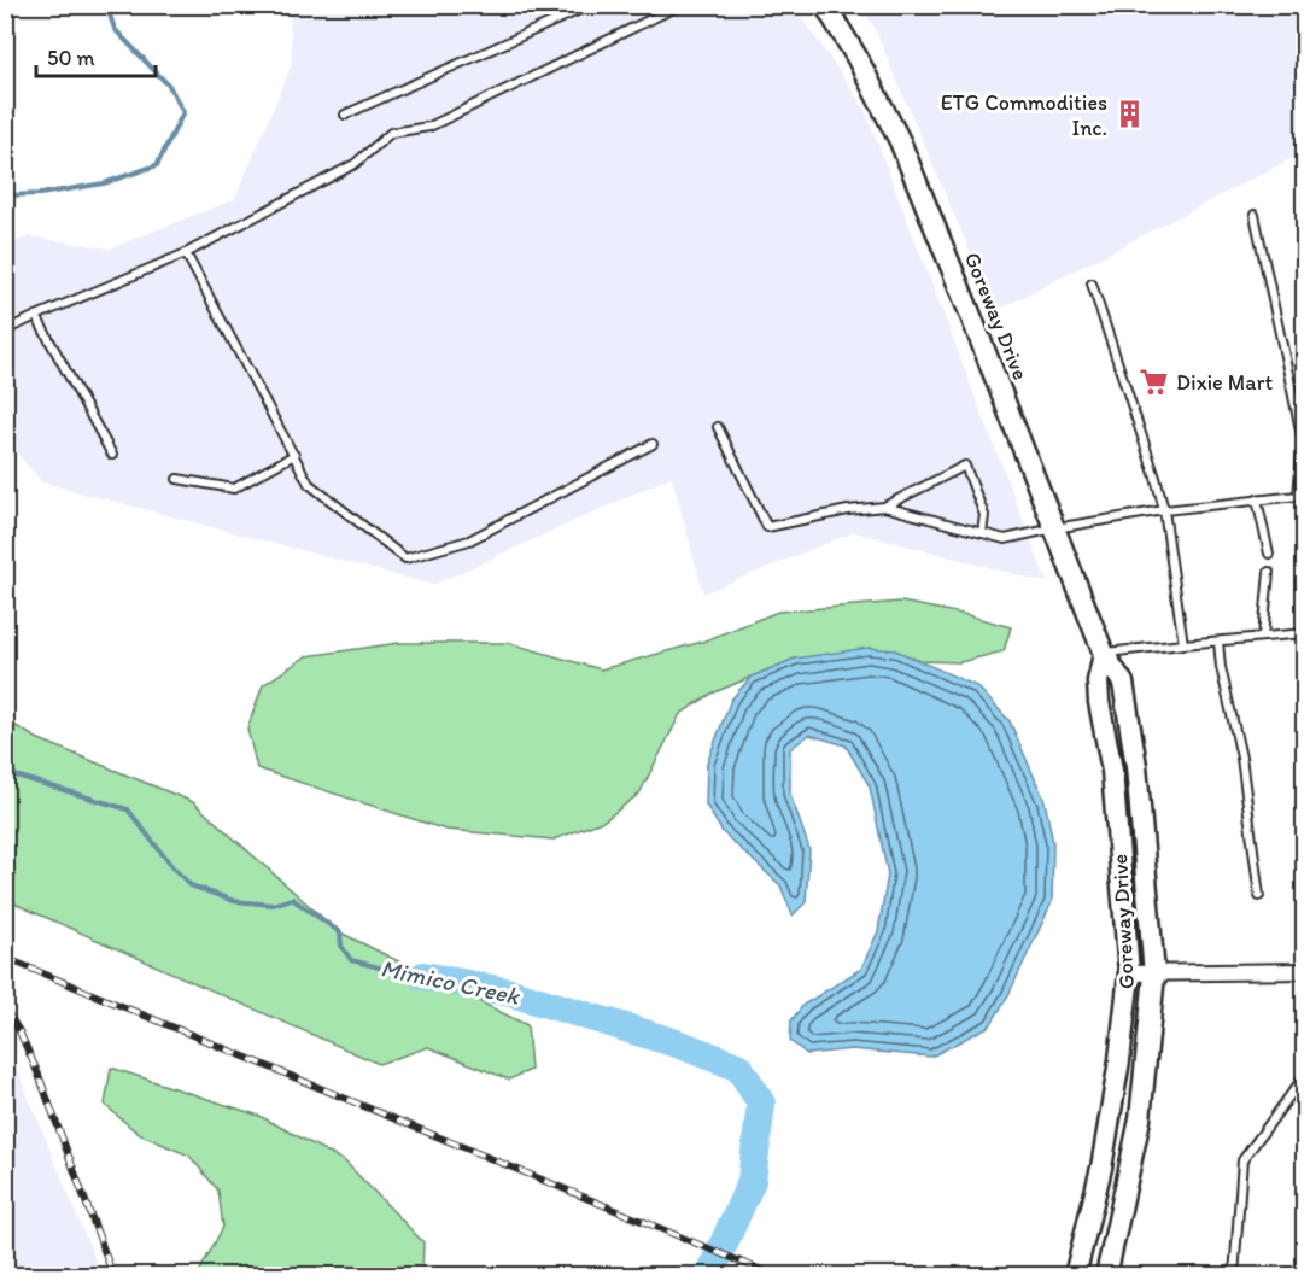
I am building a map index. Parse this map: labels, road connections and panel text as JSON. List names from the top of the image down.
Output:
{
  "streets": {
    "main road": ["Goreway Drive"]
  },
  "water": ["Mimico Creek"],
  "places": {
    "building": ["ETG Commodities Inc."],
    "supermarket": ["Dixie Mart"]
  },
  "scale_bar": "50 m"
}
